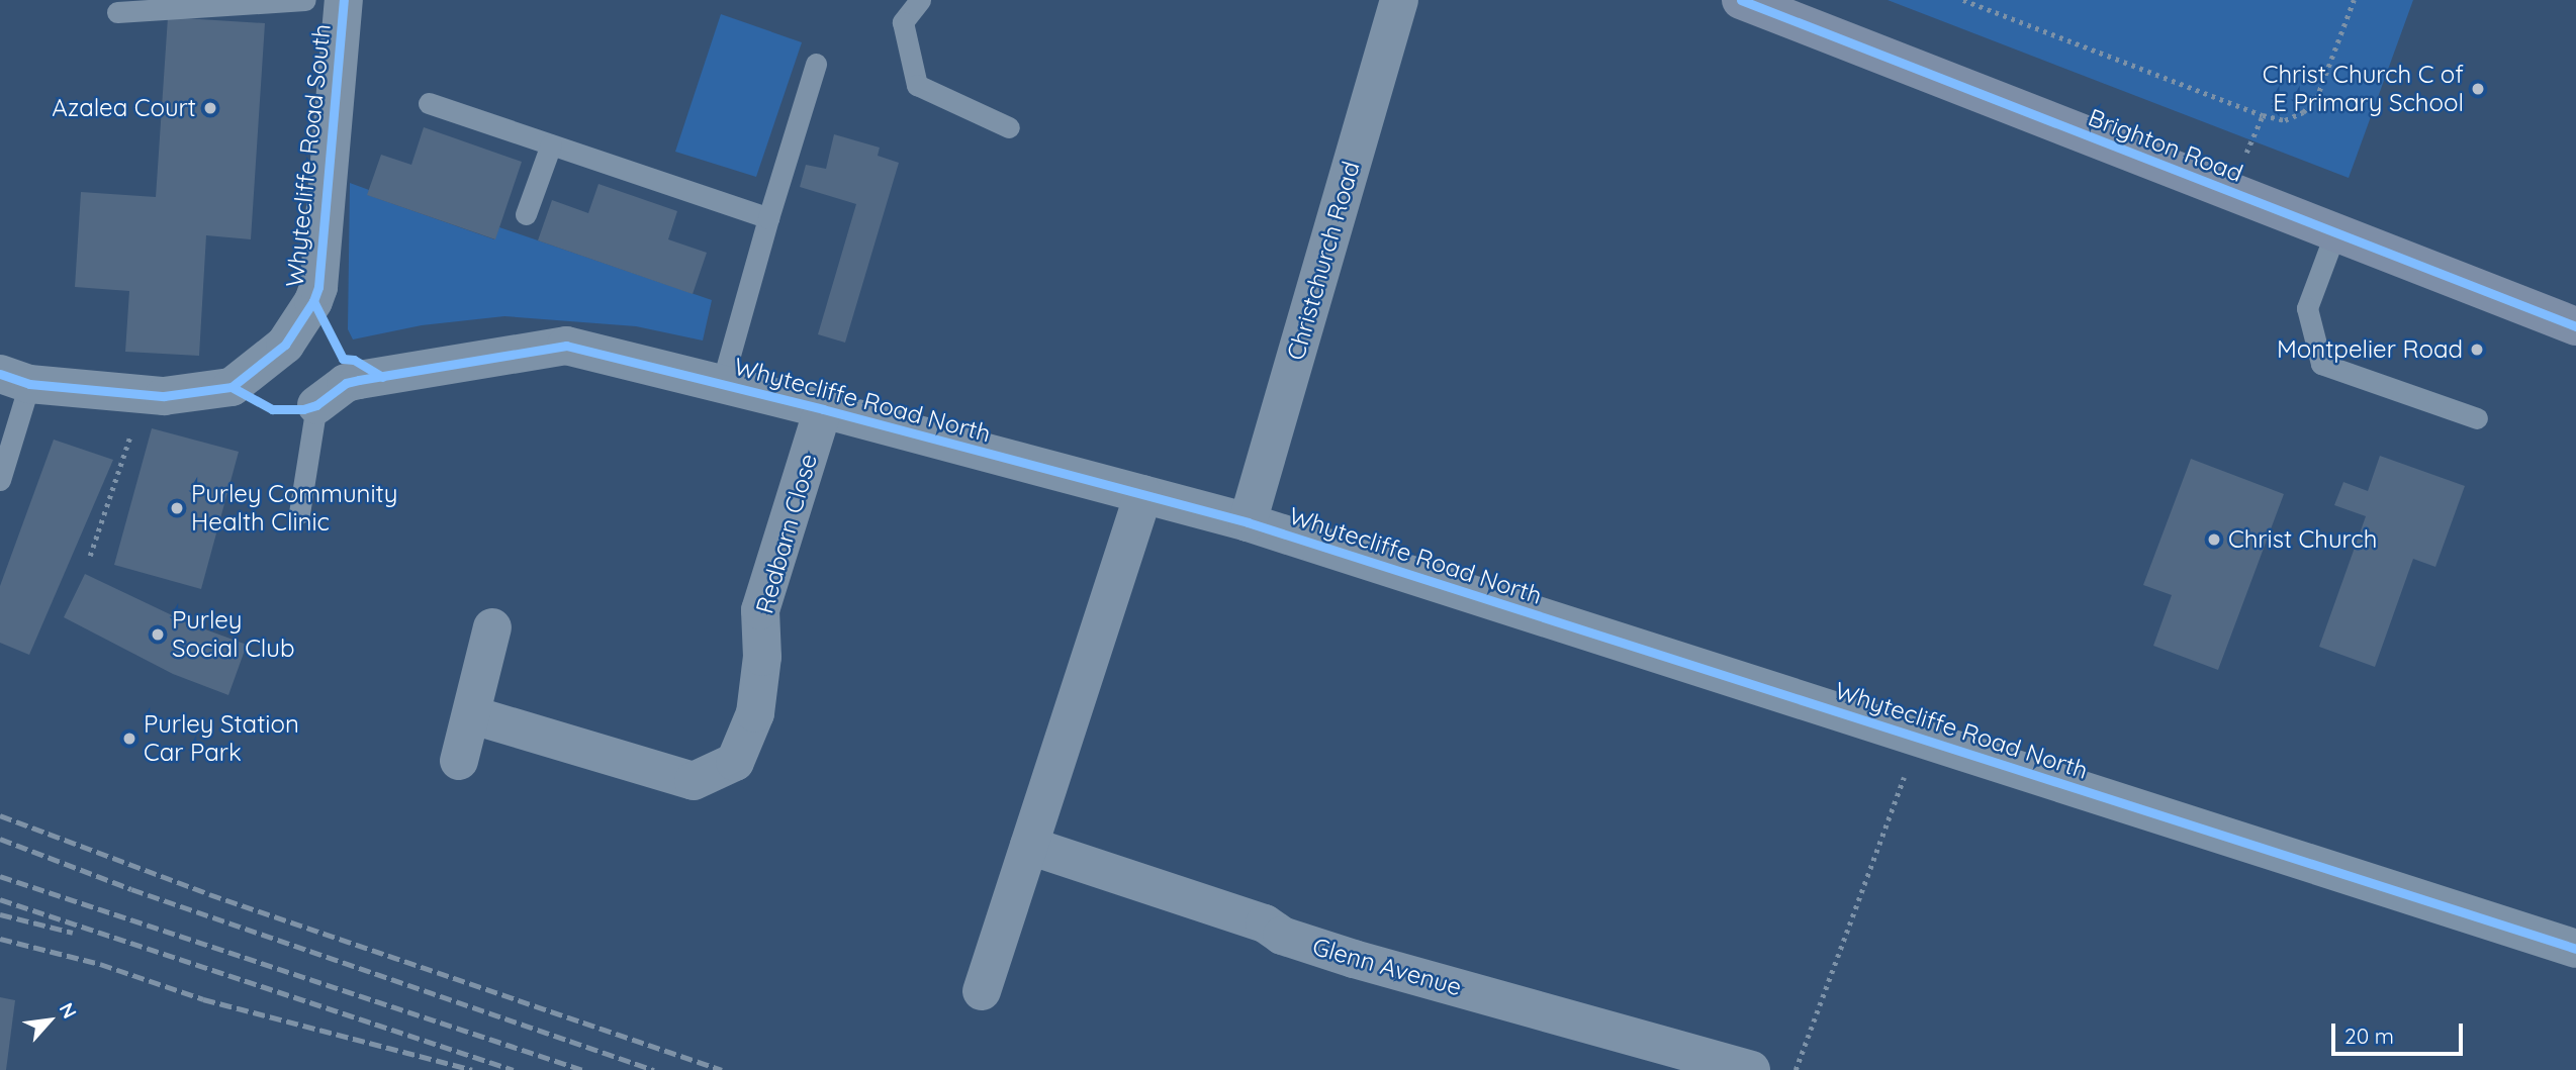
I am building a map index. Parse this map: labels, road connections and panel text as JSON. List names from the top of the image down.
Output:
{
  "streets": {
    "main road": ["Brighton Road"],
    "street": [
      "Whytecliffe Road South",
      "Christchurch Road",
      "Whytecliffe Road North",
      "Redbarn Close",
      "Glenn Avenue"
    ]
  },
  "crossings": [
    ["Christchurch Road", "Whytecliffe Road North"],
    ["Whytecliffe Road North", "Redbarn Close"]
  ],
  "places": [
    "Christ Church C of E Primary School",
    "Azalea Court",
    "Montpelier Road",
    "Purley Community Health Clinic",
    "Christ Church",
    "Purley Social Club",
    "Purley Station Car Park"
  ],
  "scale_bar": "20 m",
  "north": "top right"
}
